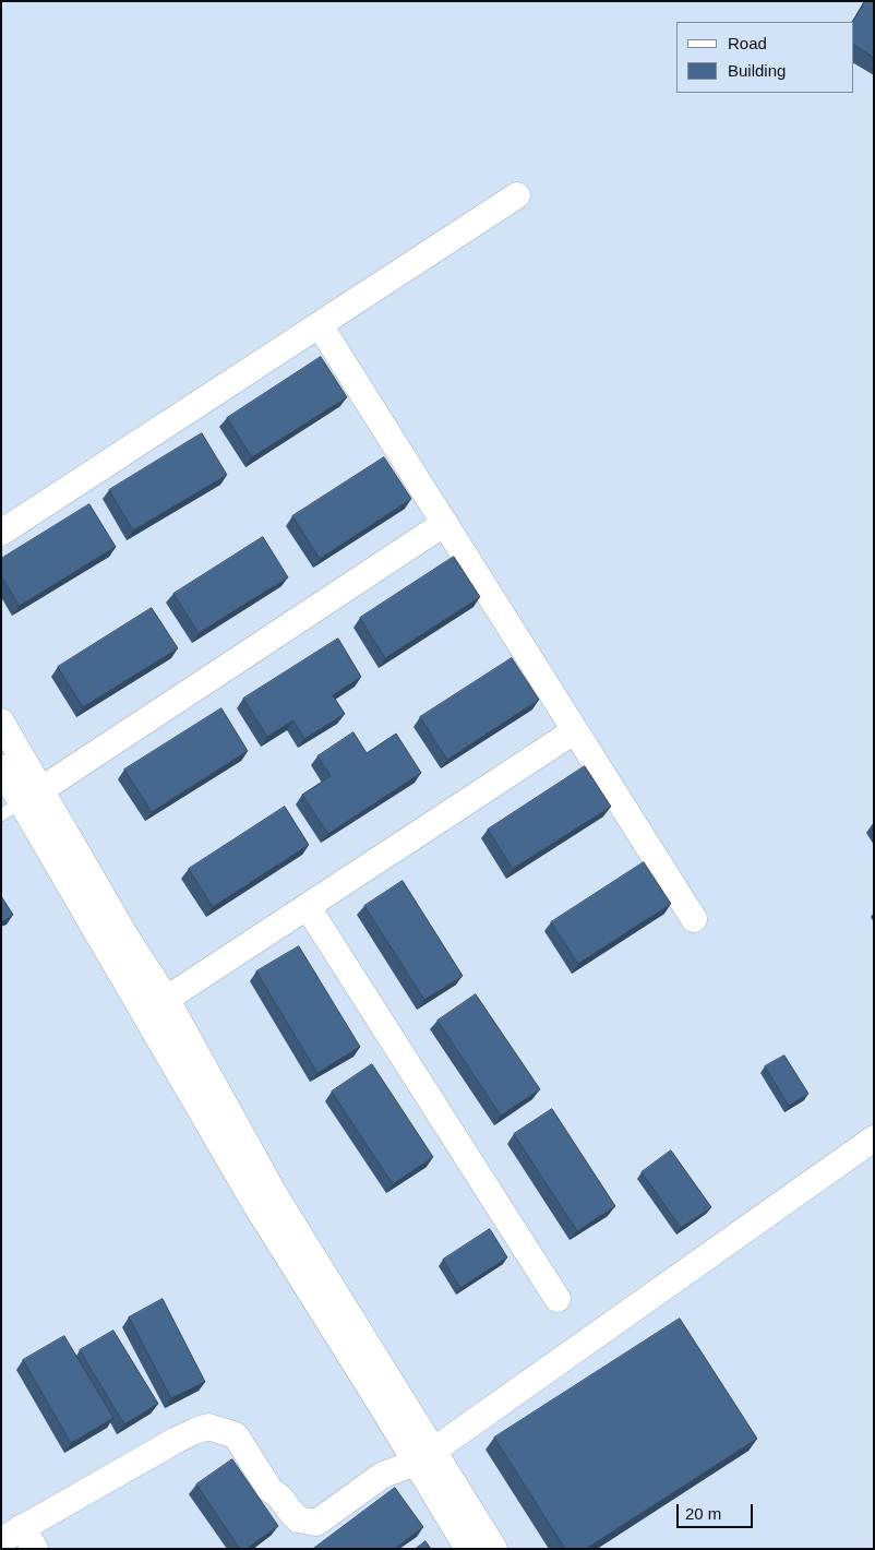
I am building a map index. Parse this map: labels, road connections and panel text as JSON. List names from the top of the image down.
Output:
{
  "legend": ["Road", "Building"],
  "scale_bar": "20 m"
}
